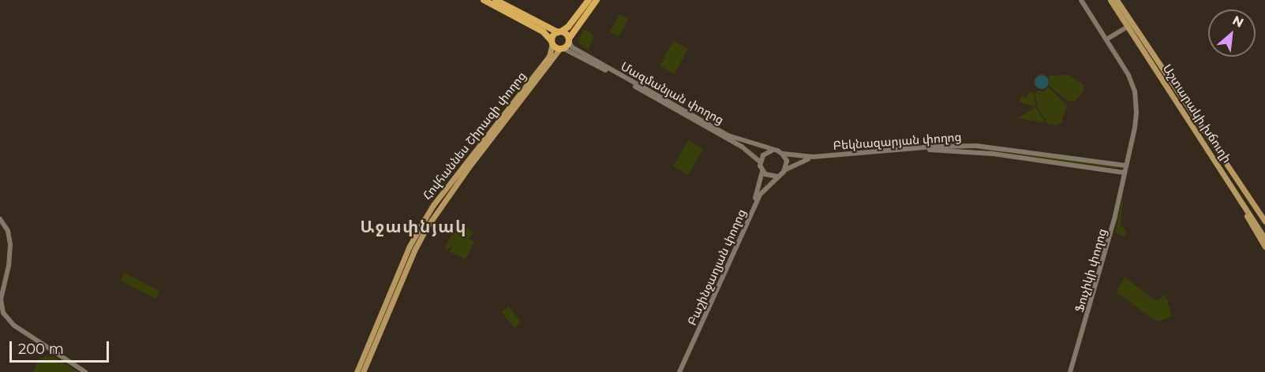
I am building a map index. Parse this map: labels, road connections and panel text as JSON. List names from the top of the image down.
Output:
{
  "streets": {
    "main road": ["Աշտարակի խճուղի", "Հովհաննես Շիրազի փողոց"],
    "street": [
      "Մազմանյան փողոց",
      "Բեկնազարյան փողոց",
      "Բաշինջաղյան փողոց",
      "Ֆուչիկի փողոց"
    ]
  },
  "crossings": [
    ["Մազմանյան փողոց", "Հովհաննես Շիրազի փողոց"],
    ["Մազմանյան փողոց", "Բեկնազարյան փողոց"],
    ["Մազմանյան փողոց", "Բաշինջաղյան փողոց"],
    ["Բեկնազարյան փողոց", "Բաշինջաղյան փողոց"],
    ["Բեկնազարյան փողոց", "Ֆուչիկի փողոց"]
  ],
  "districts": ["Աջափնյակ"],
  "scale_bar": "200 m",
  "north": "top right"
}
